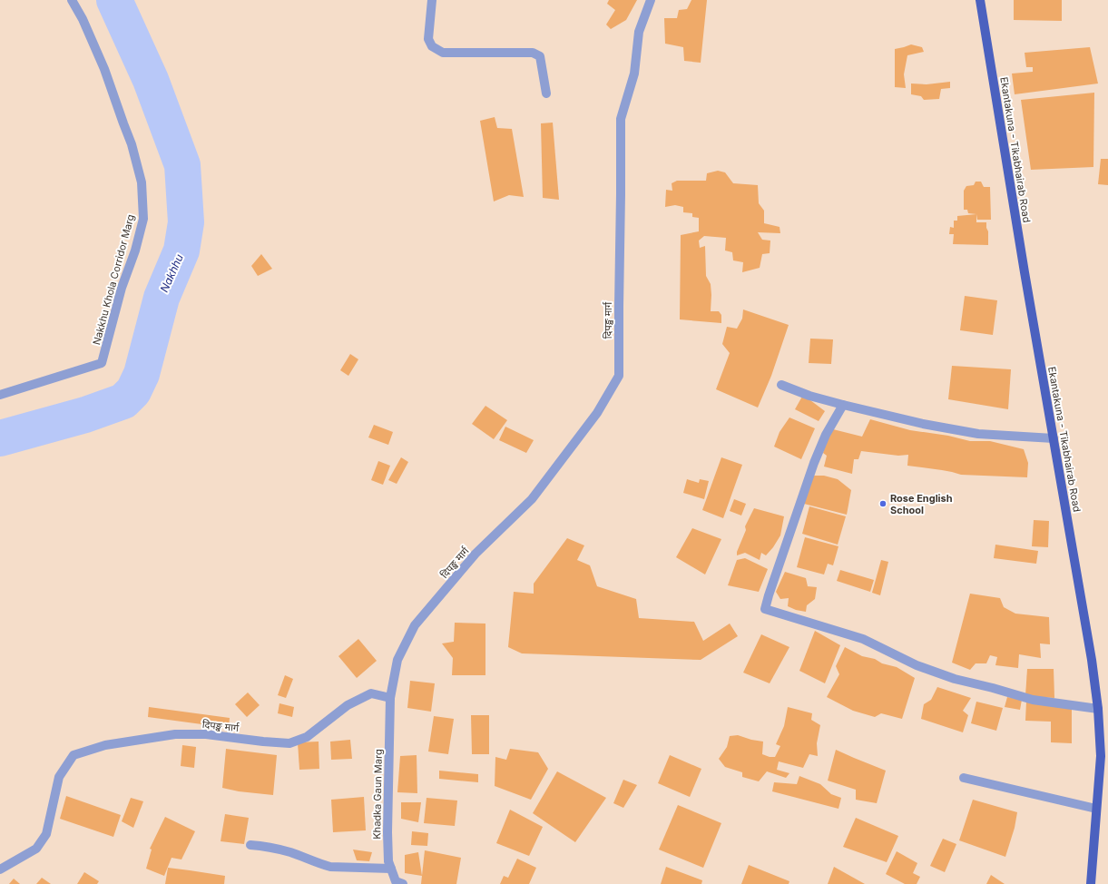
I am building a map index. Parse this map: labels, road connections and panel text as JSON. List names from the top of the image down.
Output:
{
  "streets": {
    "main road": ["Ekantakuna - Tikabhairab Road"],
    "street": ["Nakkhu Khola Corridor Marg", "दिपङ्ख मार्ग", "Khadka Gaun Marg"]
  },
  "crossings": [
    ["दिपङ्ख मार्ग", "Khadka Gaun Marg"]
  ],
  "water": ["Nakhhu"],
  "places": ["Rose English School"]
}
